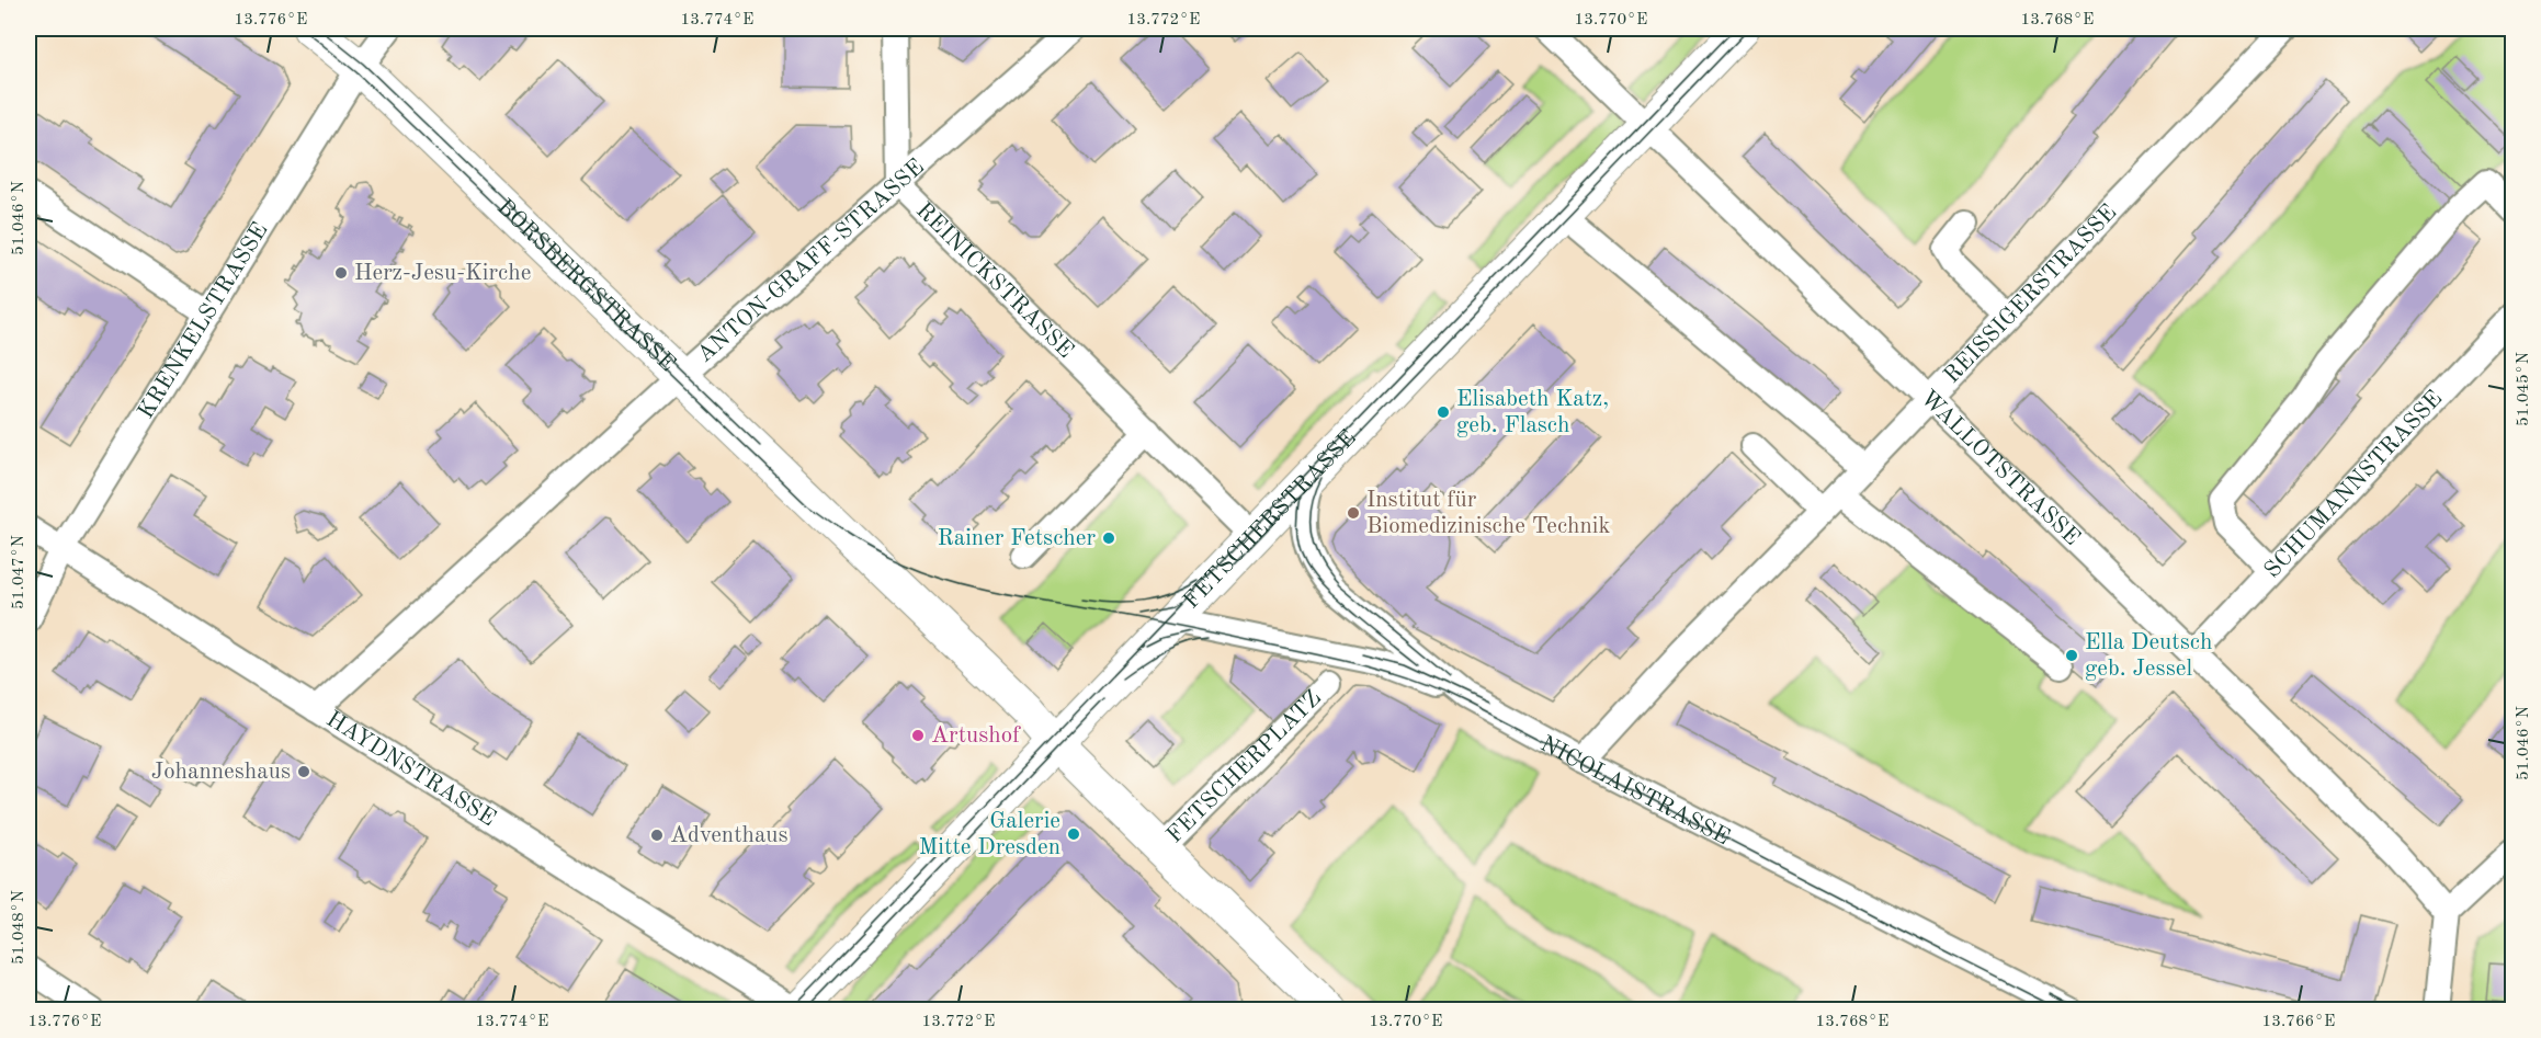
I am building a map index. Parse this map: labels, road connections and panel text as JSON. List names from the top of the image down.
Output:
{
  "streets": {
    "main road": ["BORSBERGSTRASSE", "FETSCHERSTRASSE"],
    "street": [
      "ANTON-GRAFF-STRASSE",
      "REINICKSTRASSE",
      "REISSIGERSTRASSE",
      "KRENKELSTRASSE",
      "WALLOTSTRASSE",
      "SCHUMANNSTRASSE",
      "FETSCHERPLATZ",
      "HAYDNSTRASSE",
      "NICOLAISTRASSE"
    ]
  },
  "crossings": [
    ["ANTON-GRAFF-STRASSE", "REINICKSTRASSE"],
    ["ANTON-GRAFF-STRASSE", "BORSBERGSTRASSE"],
    ["ANTON-GRAFF-STRASSE", "HAYDNSTRASSE"],
    ["BORSBERGSTRASSE", "KRENKELSTRASSE"],
    ["BORSBERGSTRASSE", "FETSCHERSTRASSE"],
    ["BORSBERGSTRASSE", "FETSCHERPLATZ"],
    ["REISSIGERSTRASSE", "WALLOTSTRASSE"],
    ["REISSIGERSTRASSE", "NICOLAISTRASSE"],
    ["KRENKELSTRASSE", "HAYDNSTRASSE"],
    ["WALLOTSTRASSE", "SCHUMANNSTRASSE"],
    ["WALLOTSTRASSE", "FETSCHERSTRASSE"],
    ["FETSCHERSTRASSE", "HAYDNSTRASSE"],
    ["FETSCHERSTRASSE", "NICOLAISTRASSE"]
  ],
  "places": [
    "Herz-Jesu-Kirche",
    "Elisabeth Katz, geb. Flasch",
    "Institut für Biomedizinische Technik",
    "Rainer Fetscher",
    "Ella Deutsch geb. Jessel",
    "Artushof",
    "Johanneshaus",
    "Galerie Mitte Dresden",
    "Adventhaus"
  ],
  "coordinates": [
    "13.776°E",
    "13.774°E",
    "13.772°E",
    "13.770°E",
    "13.768°E",
    "51.046°N",
    "51.045°N",
    "51.047°N",
    "51.048°N",
    "13.766°E"
  ]
}
